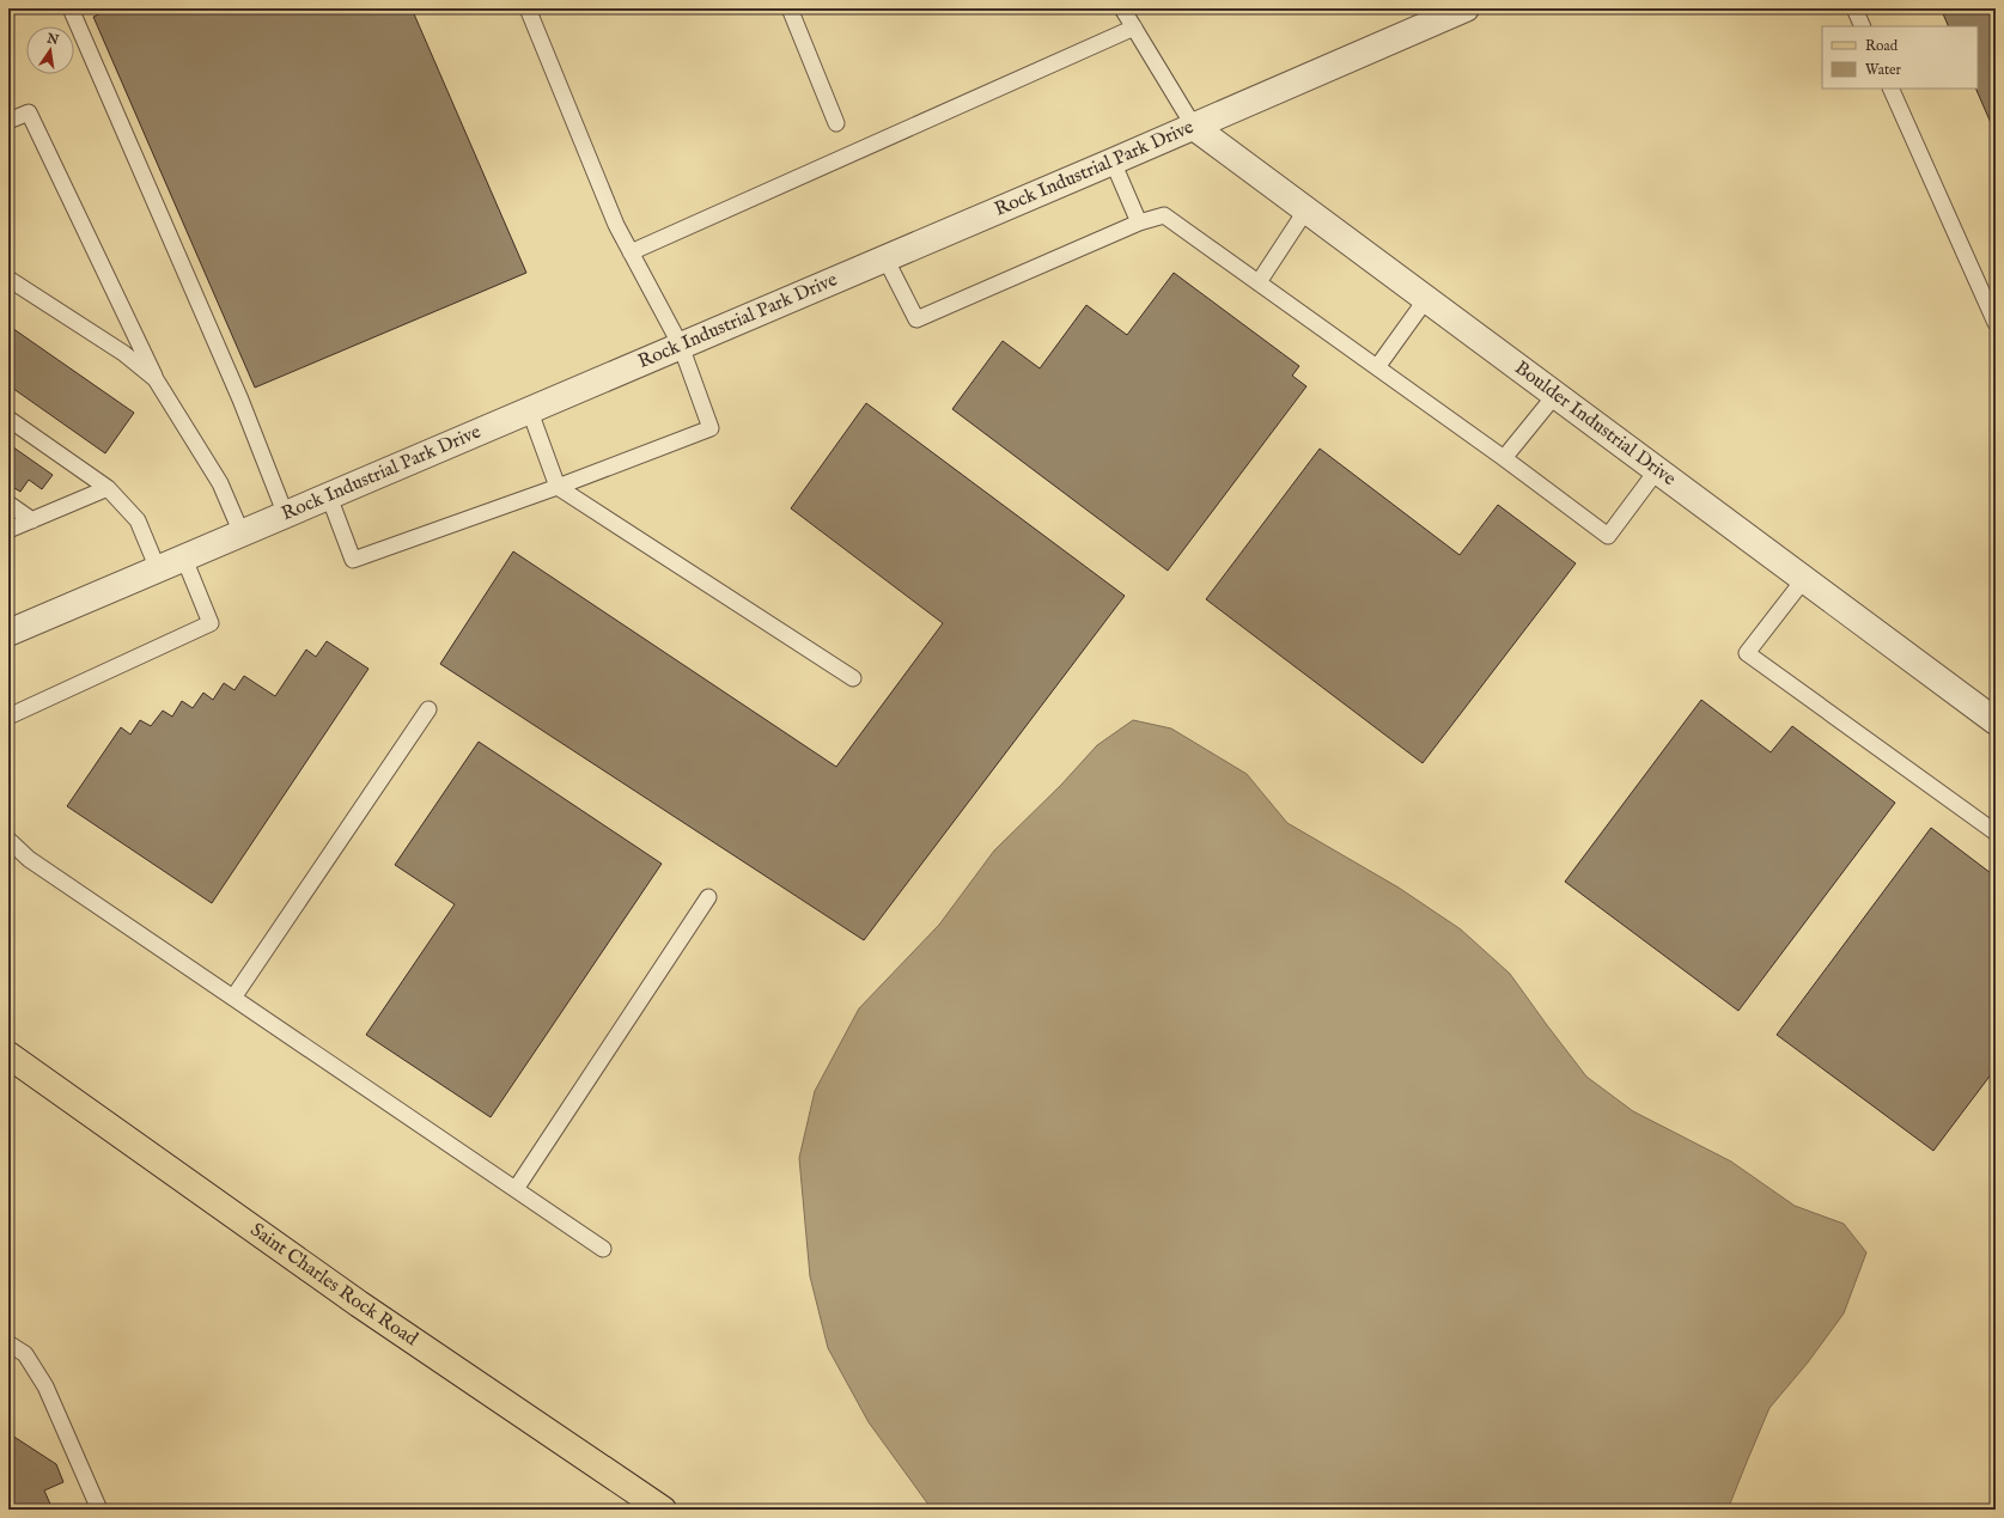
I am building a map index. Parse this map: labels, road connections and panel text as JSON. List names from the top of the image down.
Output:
{
  "streets": {
    "main road": ["Saint Charles Rock Road"],
    "street": ["Rock Industrial Park Drive", "Boulder Industrial Drive"]
  },
  "crossings": [
    ["Rock Industrial Park Drive", "Boulder Industrial Drive"]
  ],
  "legend": ["Road", "Water"],
  "north": "top"
}
